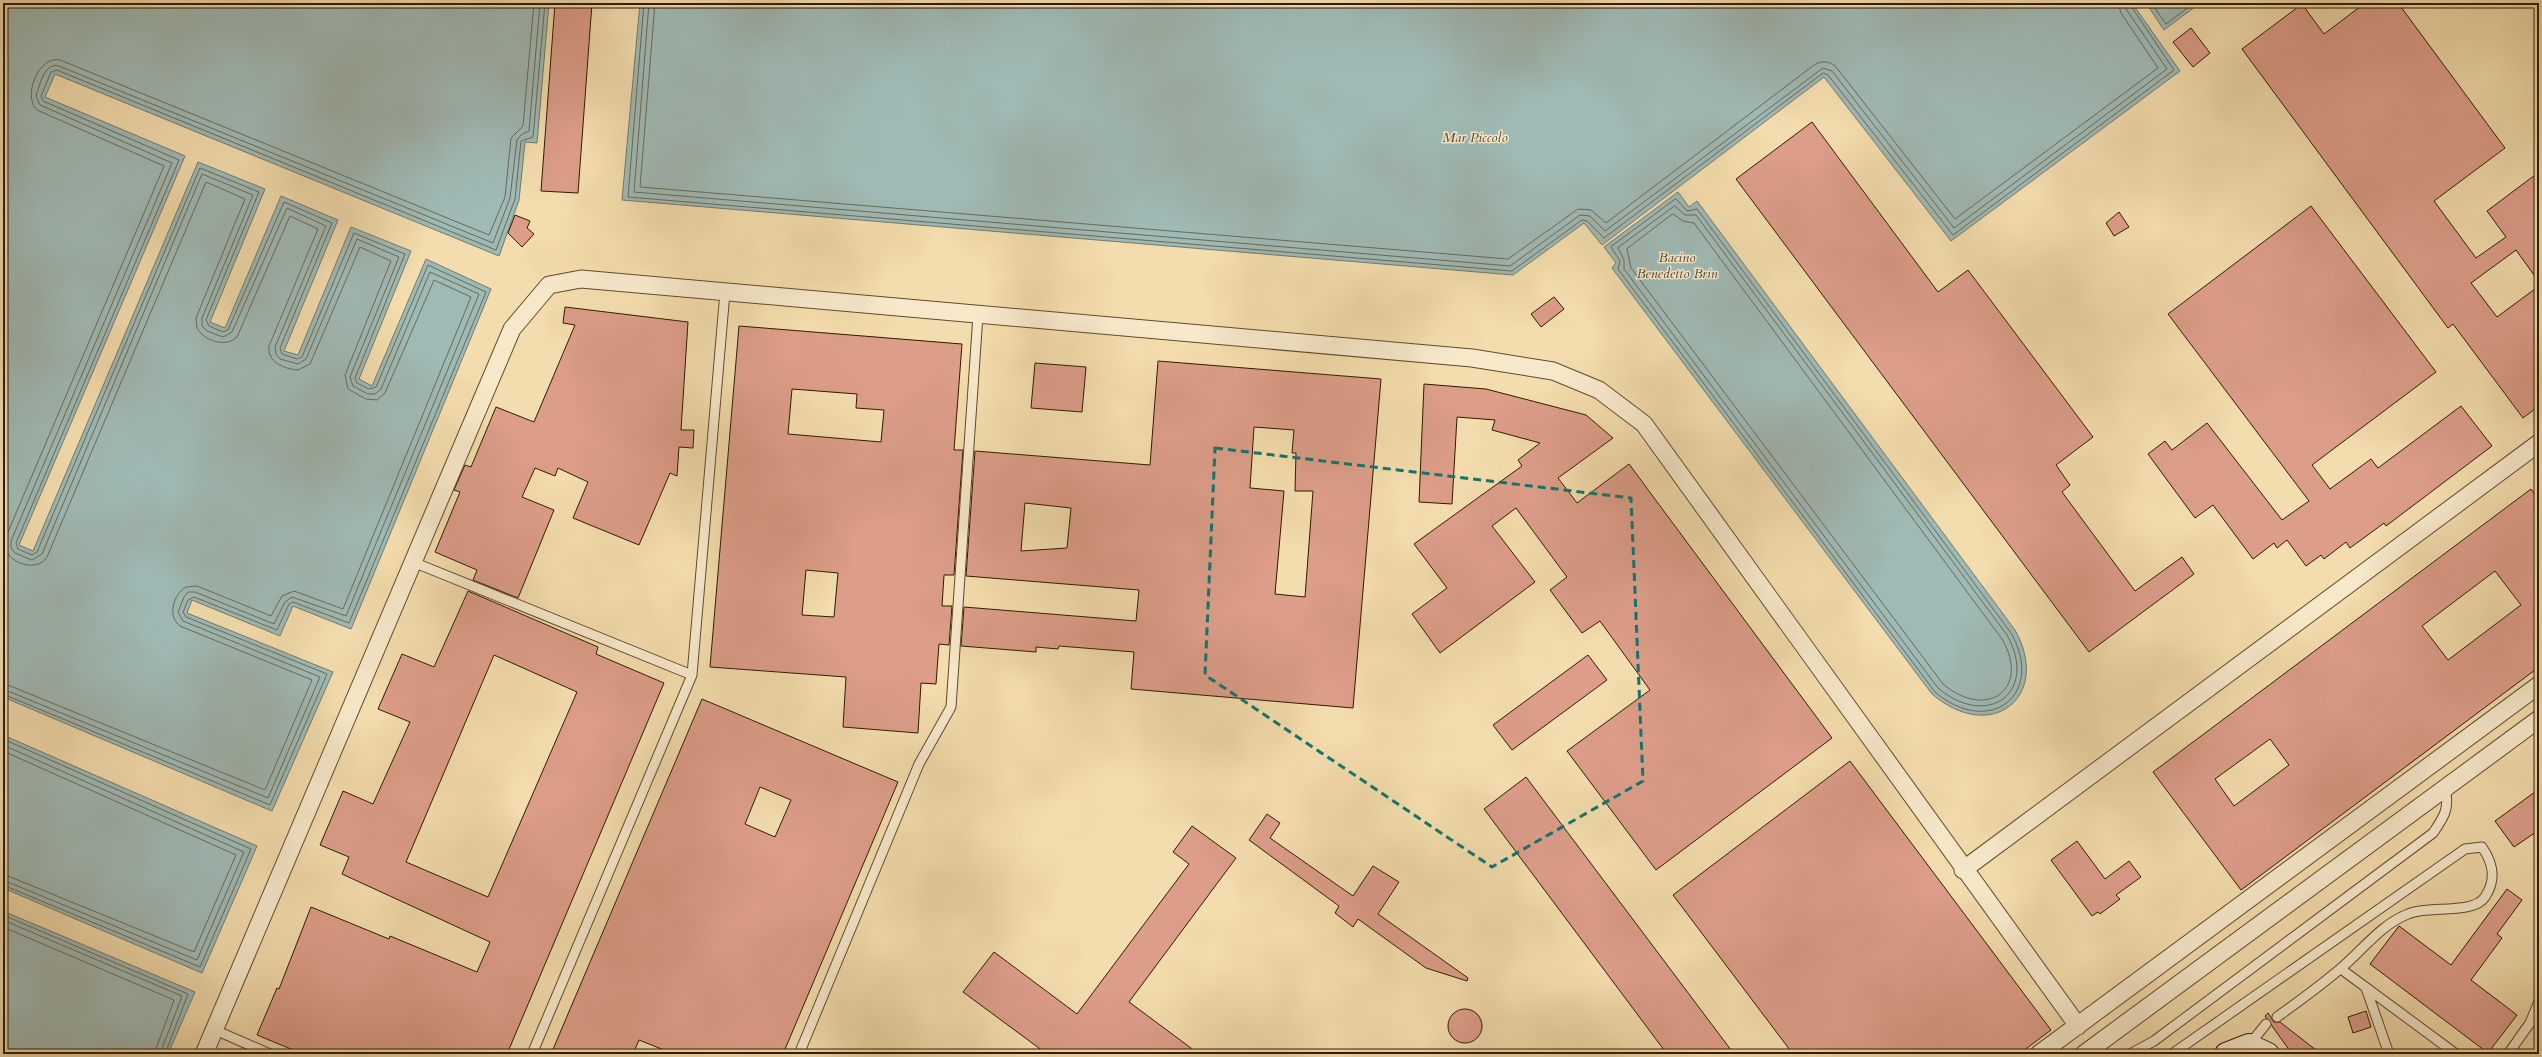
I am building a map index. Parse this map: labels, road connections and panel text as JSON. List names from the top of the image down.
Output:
{
  "water": ["Mar Piccolo", "Bacino Benedetto Brin"]
}
